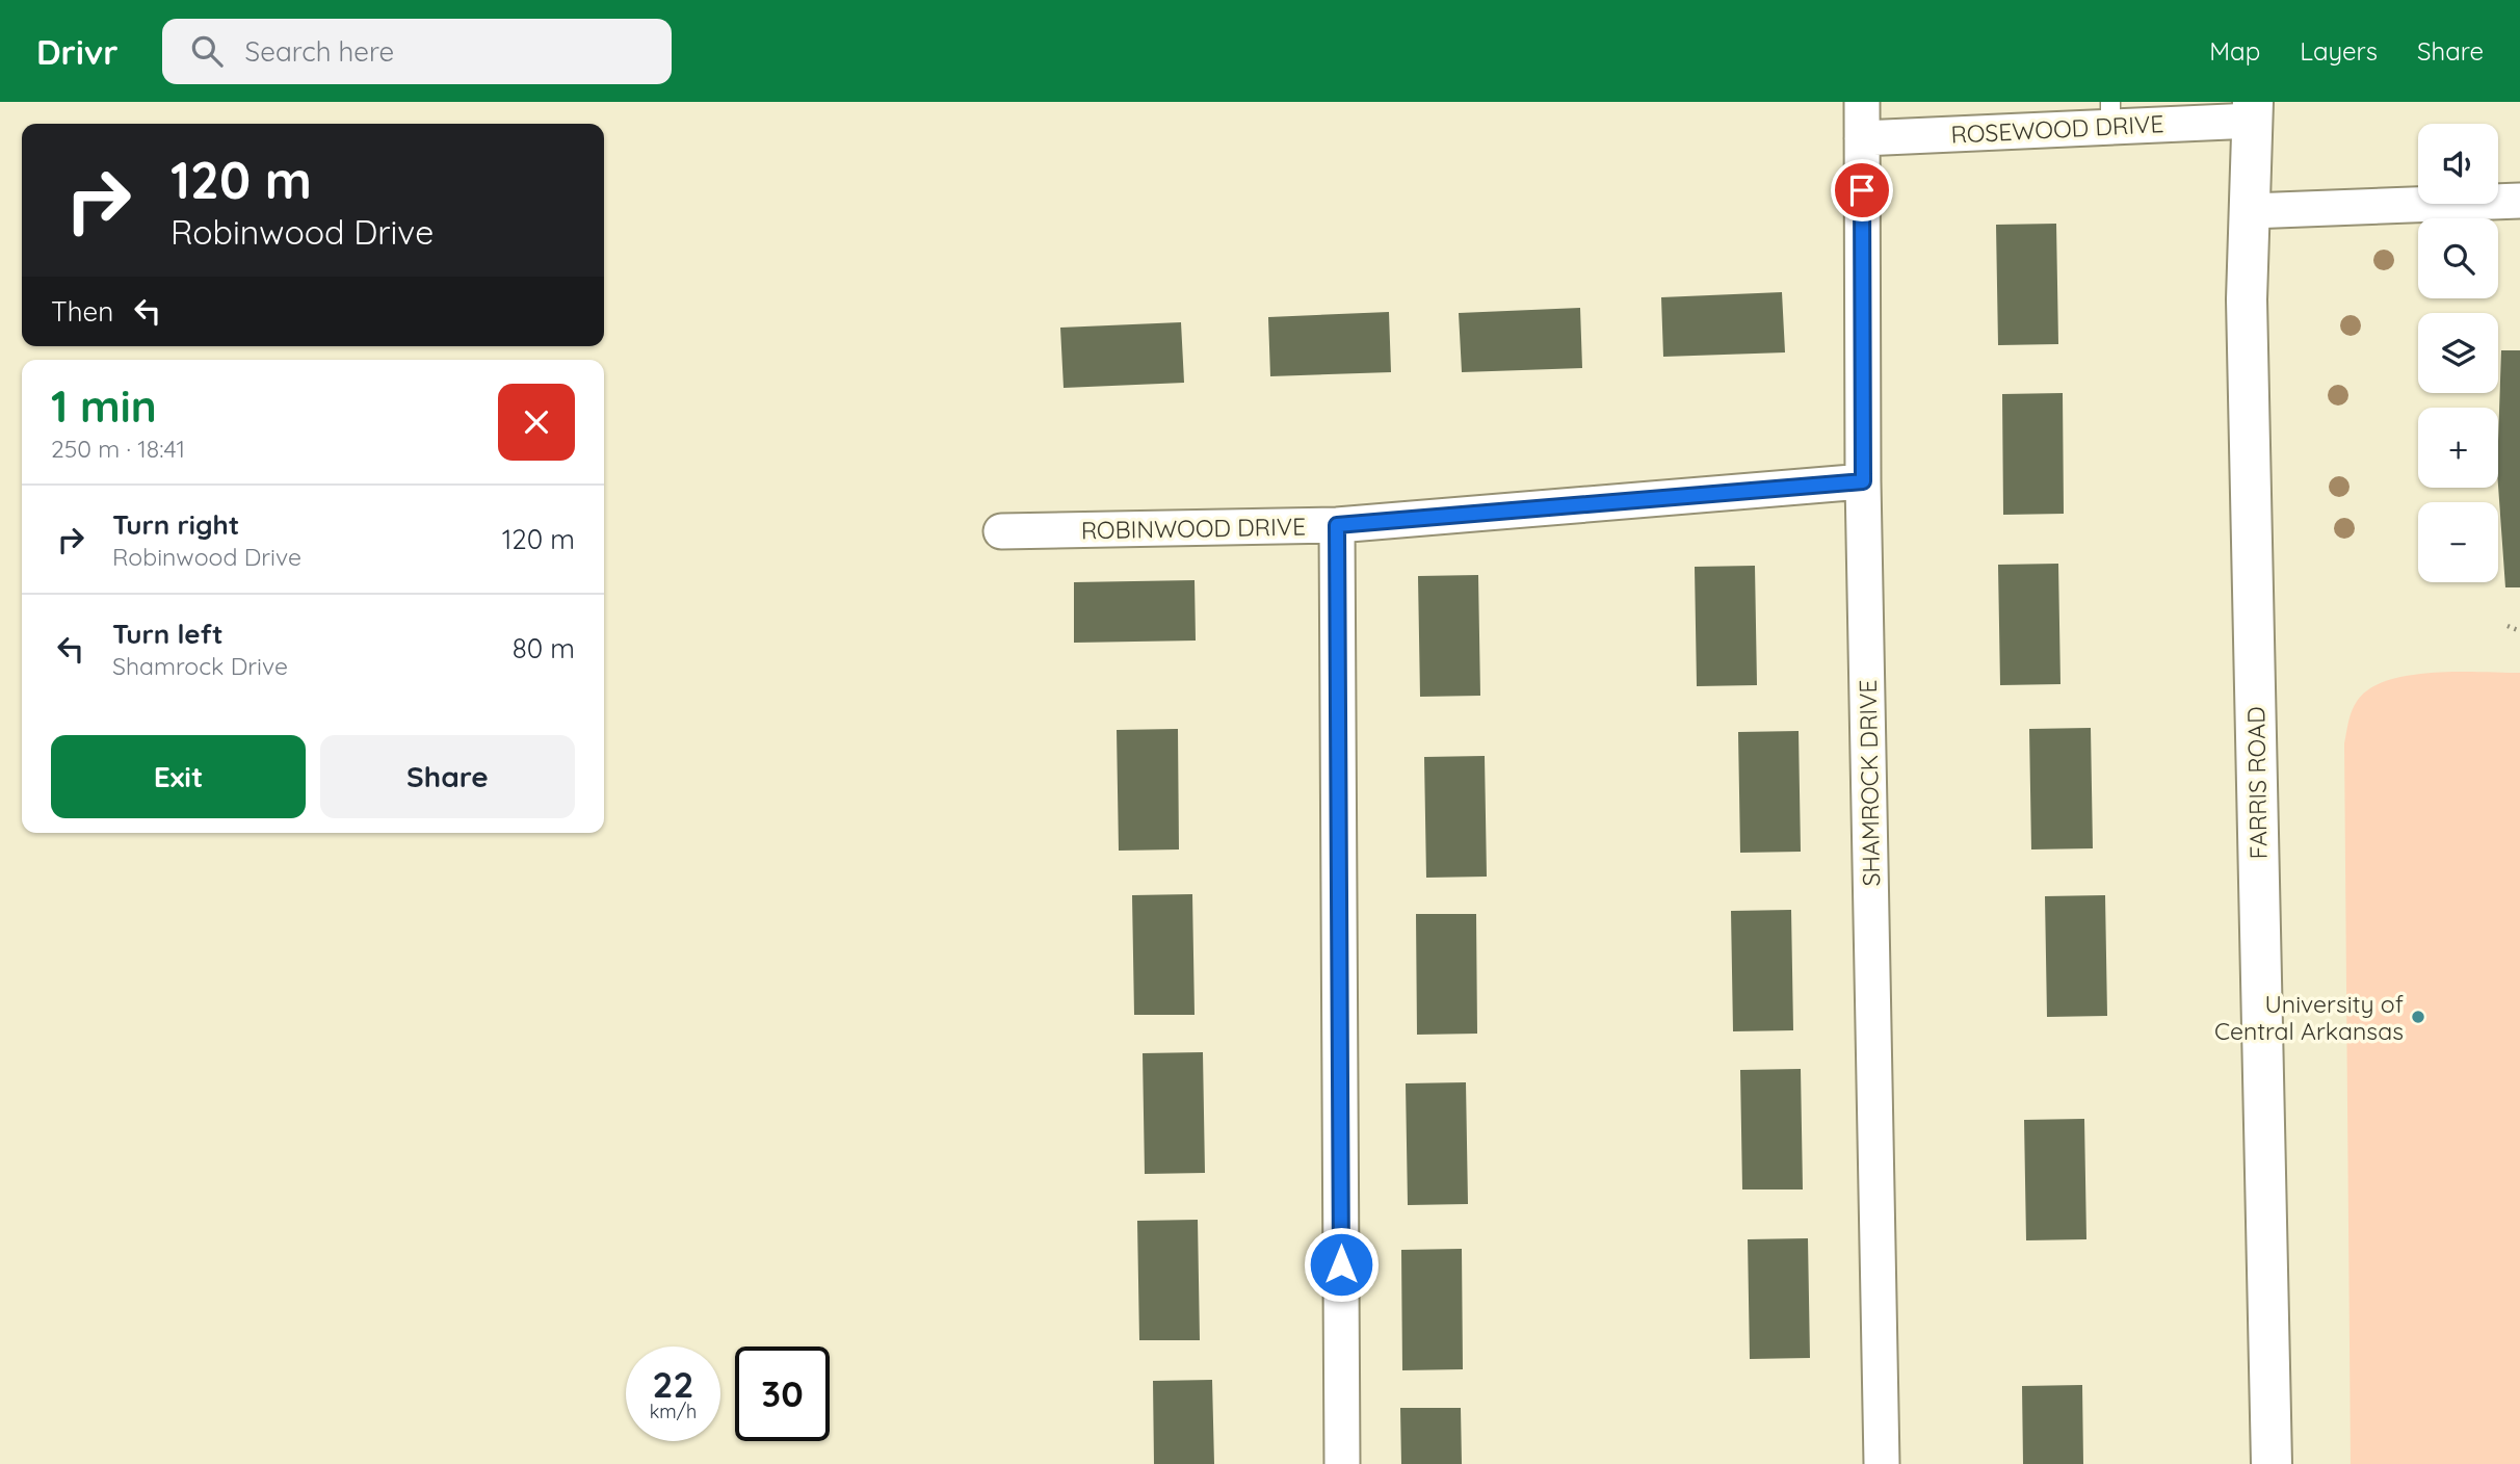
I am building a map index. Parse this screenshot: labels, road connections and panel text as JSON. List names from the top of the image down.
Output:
{
  "streets": {
    "street": [
      "ROSEWOOD DRIVE",
      "ROBINWOOD DRIVE",
      "SHAMROCK DRIVE",
      "FARRIS ROAD"
    ]
  },
  "crossings": [
    ["ROSEWOOD DRIVE", "SHAMROCK DRIVE"],
    ["ROSEWOOD DRIVE", "FARRIS ROAD"],
    ["ROBINWOOD DRIVE", "SHAMROCK DRIVE"]
  ],
  "places": ["University of Central Arkansas"],
  "page": {
    "header": "Drivr",
    "search": "Search here",
    "nav": ["Map", "Layers", "Share"],
    "map_buttons": ["+", "−"],
    "turn": ["120 m", "Robinwood Drive"],
    "then": "Then",
    "heading": ["1 min", "250 m · 18:41"],
    "list": [
      {
        "name": "Turn right",
        "note": "Robinwood Drive",
        "value": "120 m"
      },
      {
        "name": "Turn left",
        "note": "Shamrock Drive",
        "value": "80 m"
      }
    ],
    "buttons": ["Exit", "Share"],
    "speed": "22 km/h",
    "limit": "30"
  }
}
